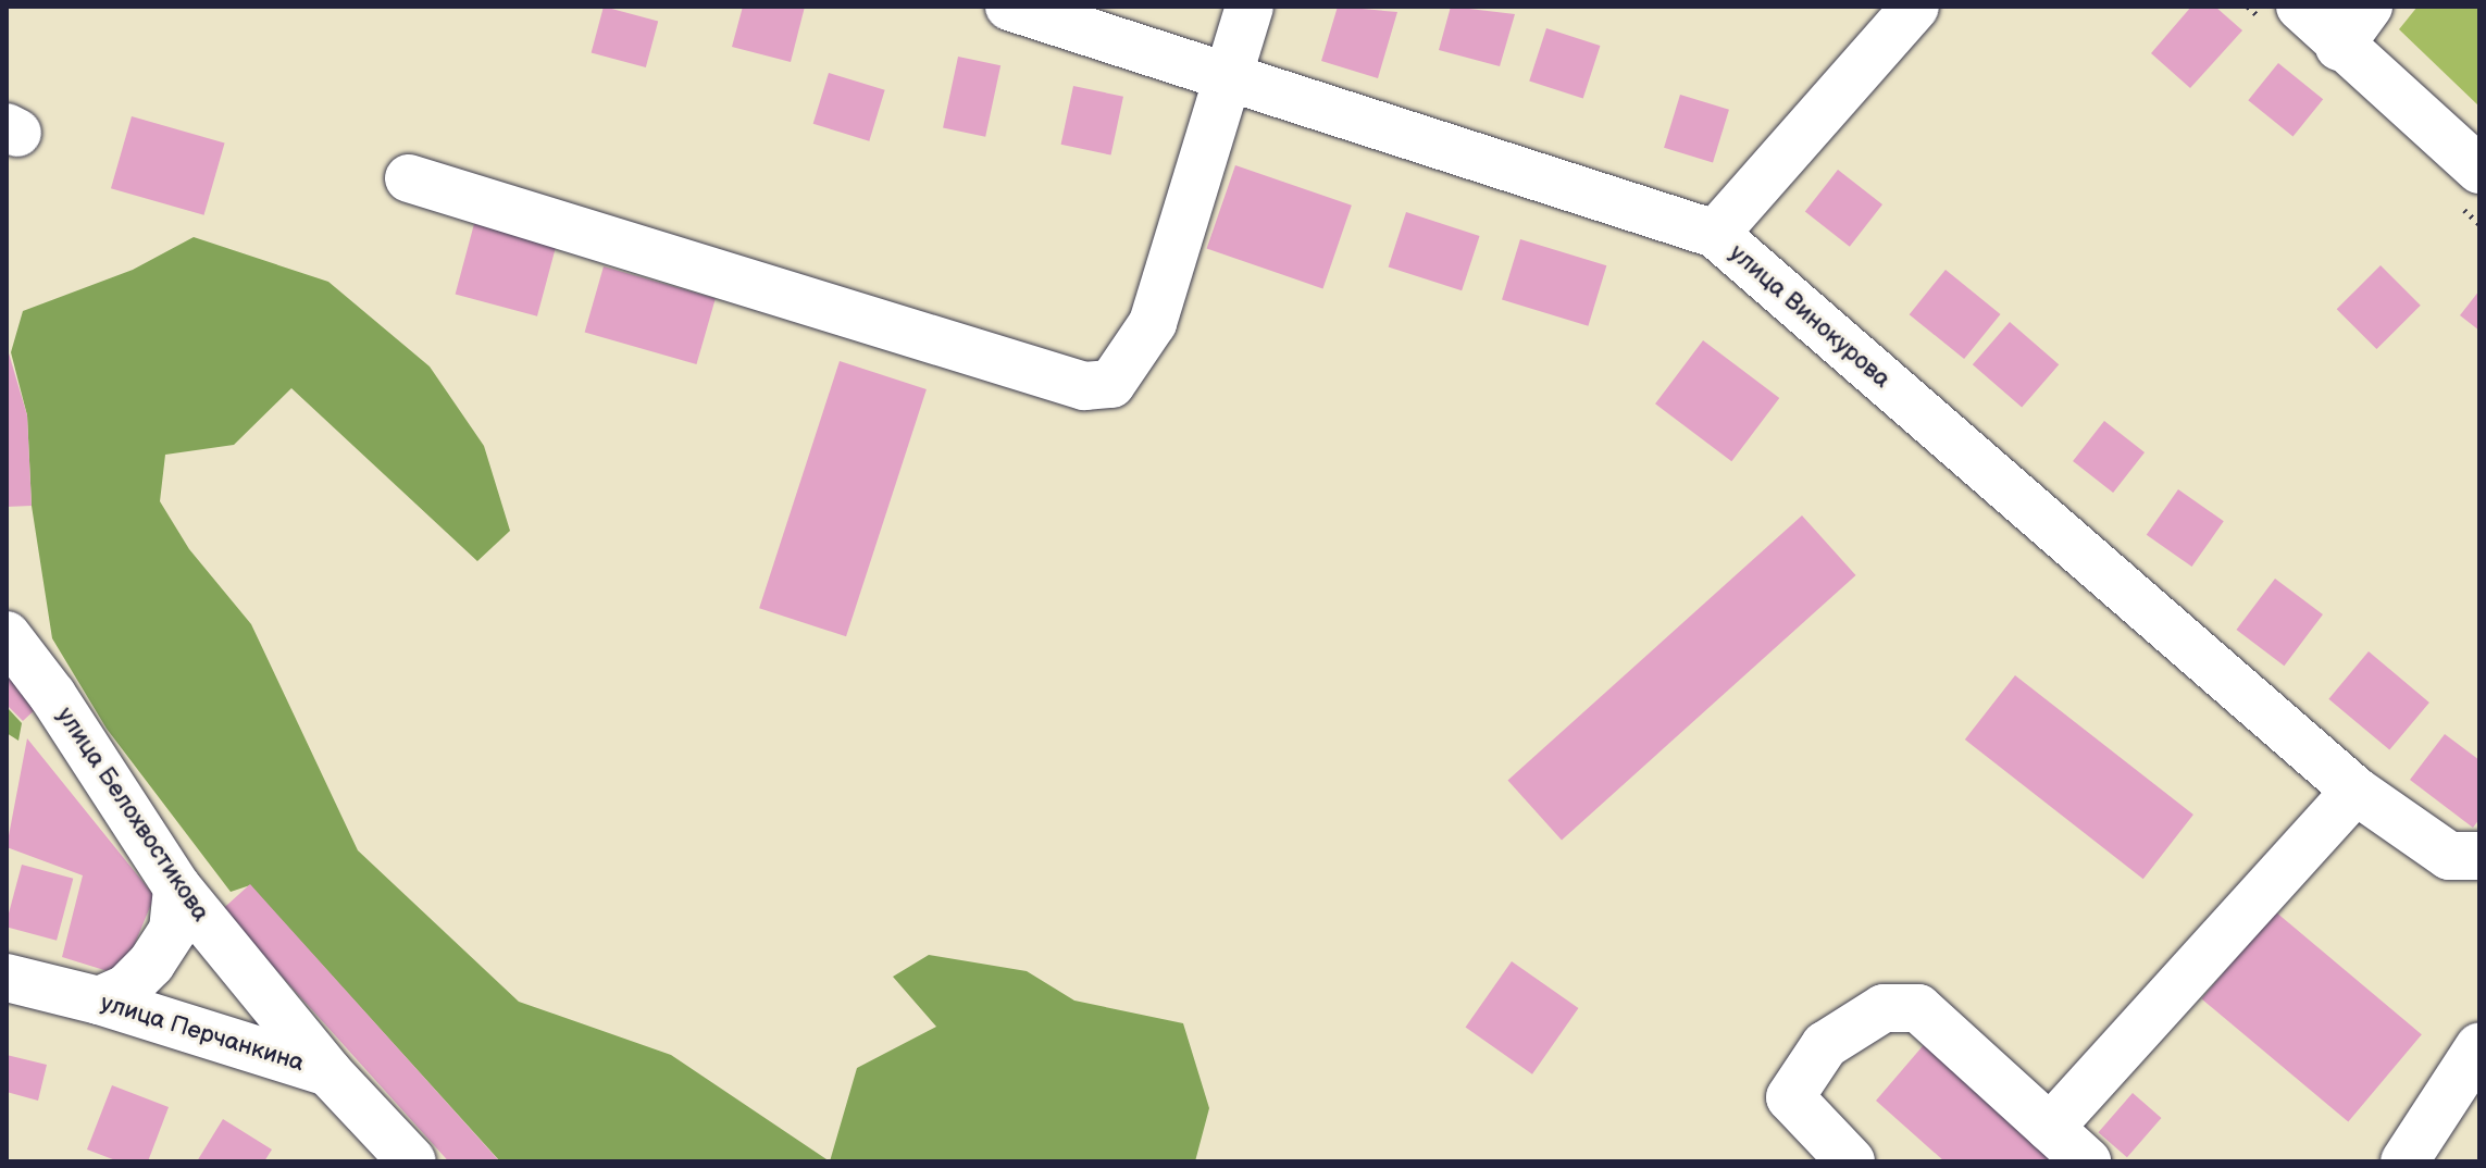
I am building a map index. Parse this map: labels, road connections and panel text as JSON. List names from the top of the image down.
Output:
{
  "streets": {
    "street": ["улица Винокурова", "улица Белохвостикова", "улица Перчанкина"]
  },
  "crossings": [
    ["улица Белохвостикова", "улица Перчанкина"]
  ]
}
